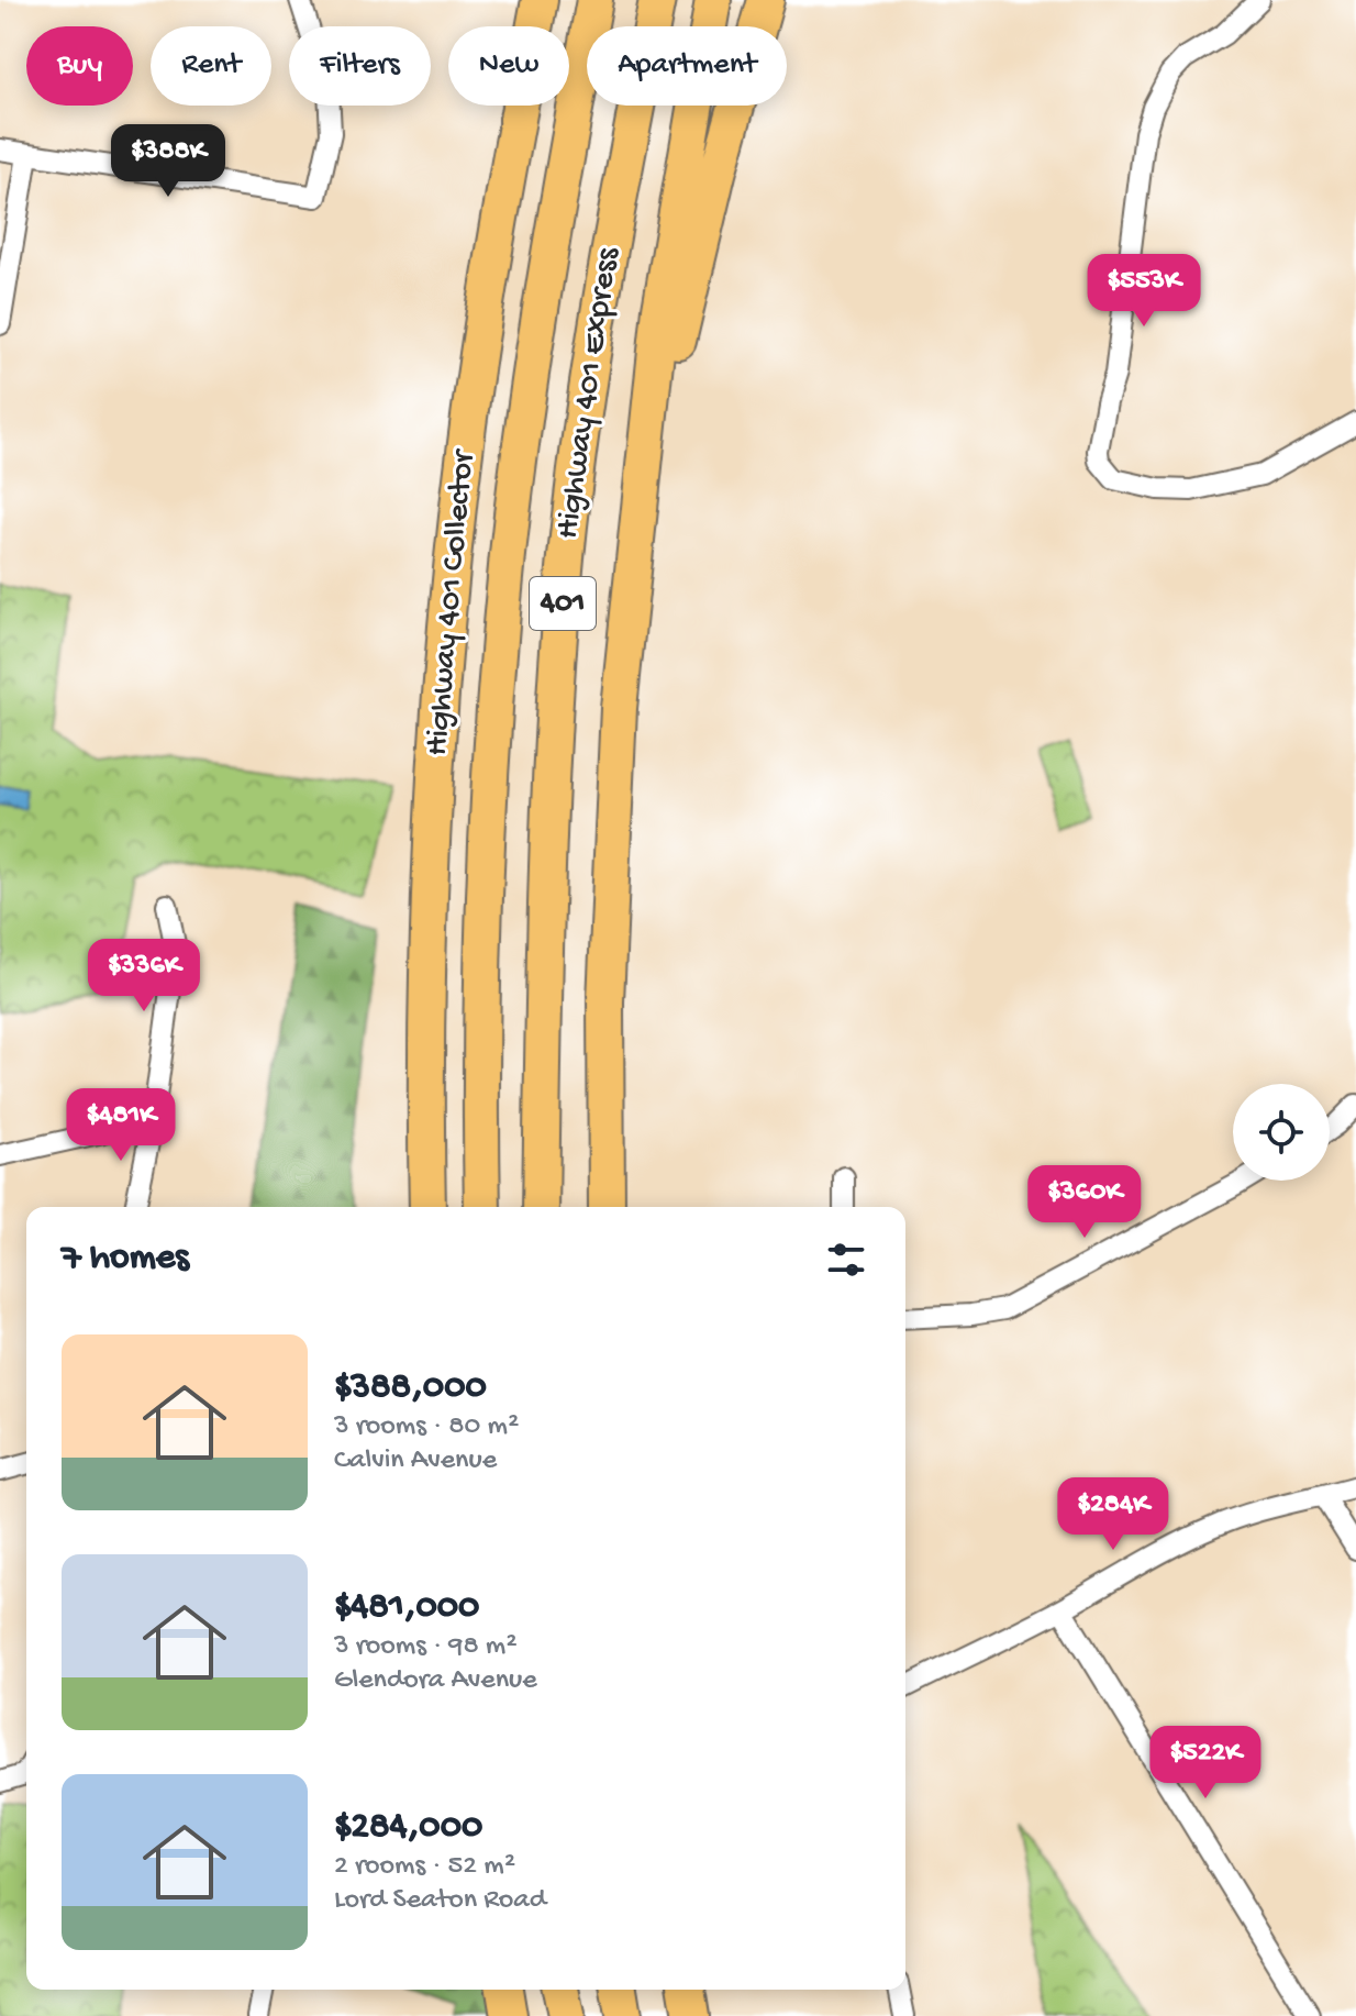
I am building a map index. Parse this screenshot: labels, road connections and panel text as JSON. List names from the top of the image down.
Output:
{
  "streets": {
    "highway": ["Highway 401 Express", "Highway 401 Collector", "401"]
  },
  "page": {
    "chip": [
      "Buy",
      "Rent",
      "Filters",
      "New",
      "Apartment"
    ],
    "price": [
      "$388K",
      "$553K",
      "$336K",
      "$481K",
      "$360K",
      "$284K",
      "$522K"
    ],
    "heading": "7 homes",
    "list": [
      {
        "name": "$388,000",
        "note": "3 rooms · 80 m² · Calvin Avenue"
      },
      {
        "name": "$481,000",
        "note": "3 rooms · 98 m² · Glendora Avenue"
      },
      {
        "name": "$284,000",
        "note": "2 rooms · 52 m² · Lord Seaton Road"
      }
    ]
  }
}
